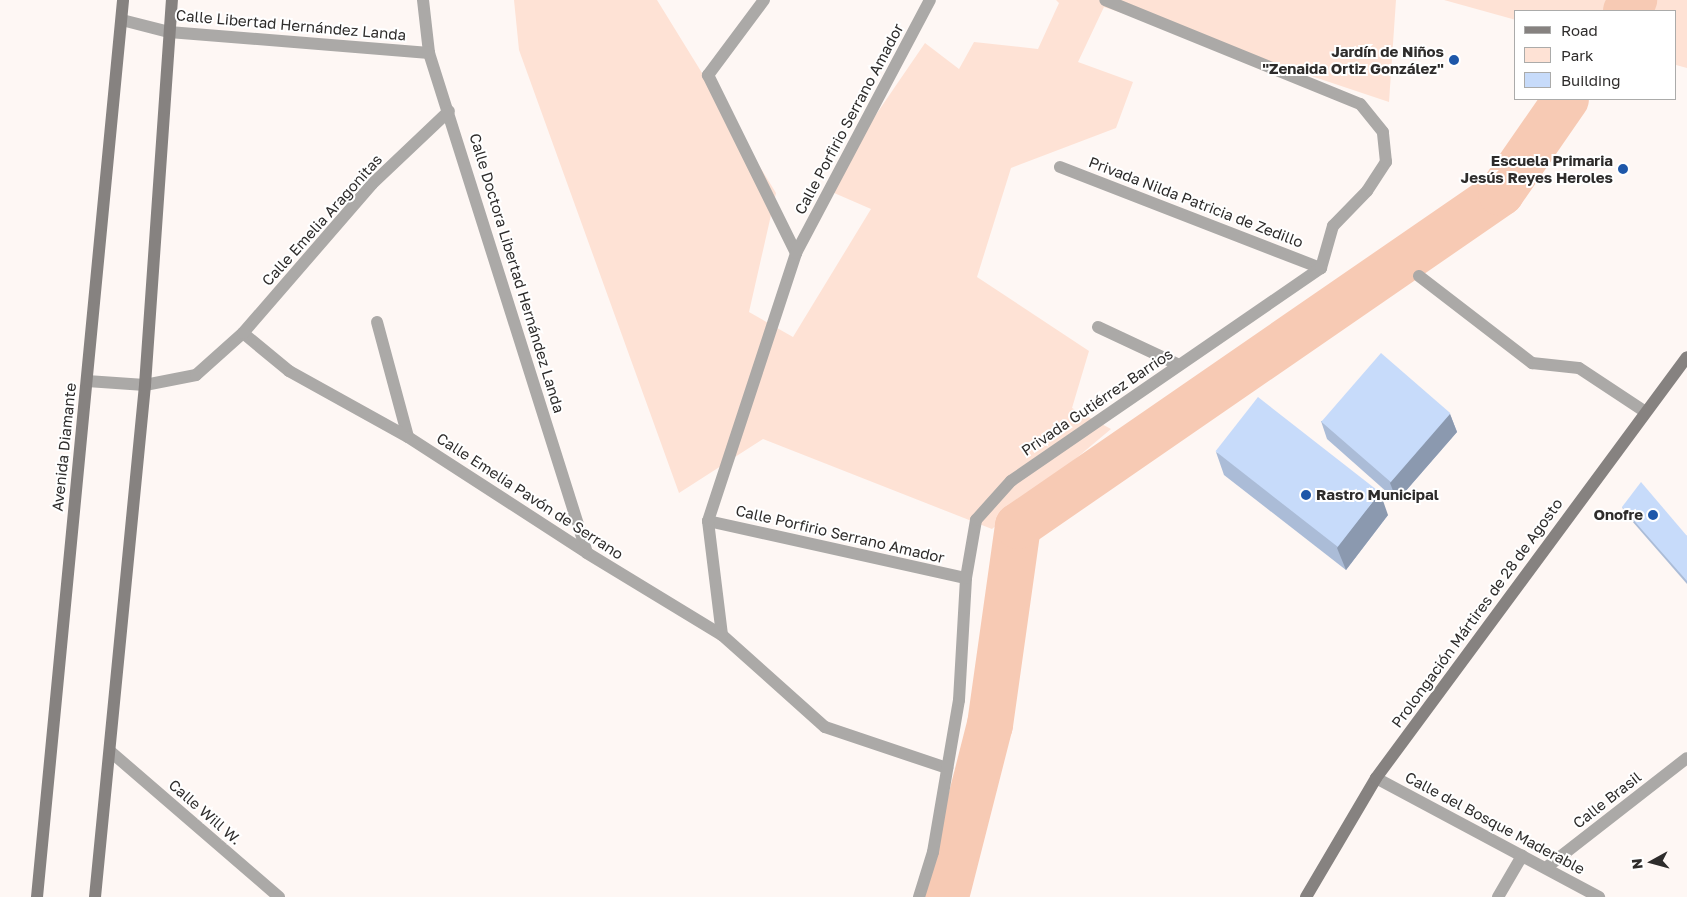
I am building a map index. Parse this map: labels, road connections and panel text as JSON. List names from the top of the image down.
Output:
{
  "streets": {
    "main road": ["Avenida Diamante", "Prolongación Mártires de 28 de Agosto"],
    "street": [
      "Calle Libertad Hernández Landa",
      "Calle Porfirio Serrano Amador",
      "Privada Nilda Patricia de Zedillo",
      "Calle Emelia Aragonitas",
      "Calle Doctora Libertad Hernández Landa",
      "Privada Gutiérrez Barrios",
      "Calle Emelia Pavón de Serrano",
      "Calle Brasil",
      "Calle Will W.",
      "Calle del Bosque Maderable"
    ]
  },
  "crossings": [
    ["Calle Libertad Hernández Landa", "Calle Doctora Libertad Hernández Landa"],
    ["Calle Libertad Hernández Landa", "Avenida Diamante"],
    ["Calle Porfirio Serrano Amador", "Privada Gutiérrez Barrios"],
    ["Calle Porfirio Serrano Amador", "Calle Emelia Pavón de Serrano"],
    ["Privada Nilda Patricia de Zedillo", "Privada Gutiérrez Barrios"],
    ["Calle Emelia Aragonitas", "Calle Doctora Libertad Hernández Landa"],
    ["Calle Emelia Aragonitas", "Calle Emelia Pavón de Serrano"],
    ["Calle Doctora Libertad Hernández Landa", "Calle Emelia Pavón de Serrano"],
    ["Privada Gutiérrez Barrios", "Calle Emelia Pavón de Serrano"],
    ["Prolongación Mártires de 28 de Agosto", "Calle del Bosque Maderable"],
    ["Calle Brasil", "Calle del Bosque Maderable"]
  ],
  "places": [
    "Jardín de Niños \"Zenaida Ortiz González\"",
    "Escuela Primaria Jesús Reyes Heroles",
    "Rastro Municipal",
    "Onofre"
  ],
  "legend": ["Road", "Park", "Building"],
  "north": "left"
}
